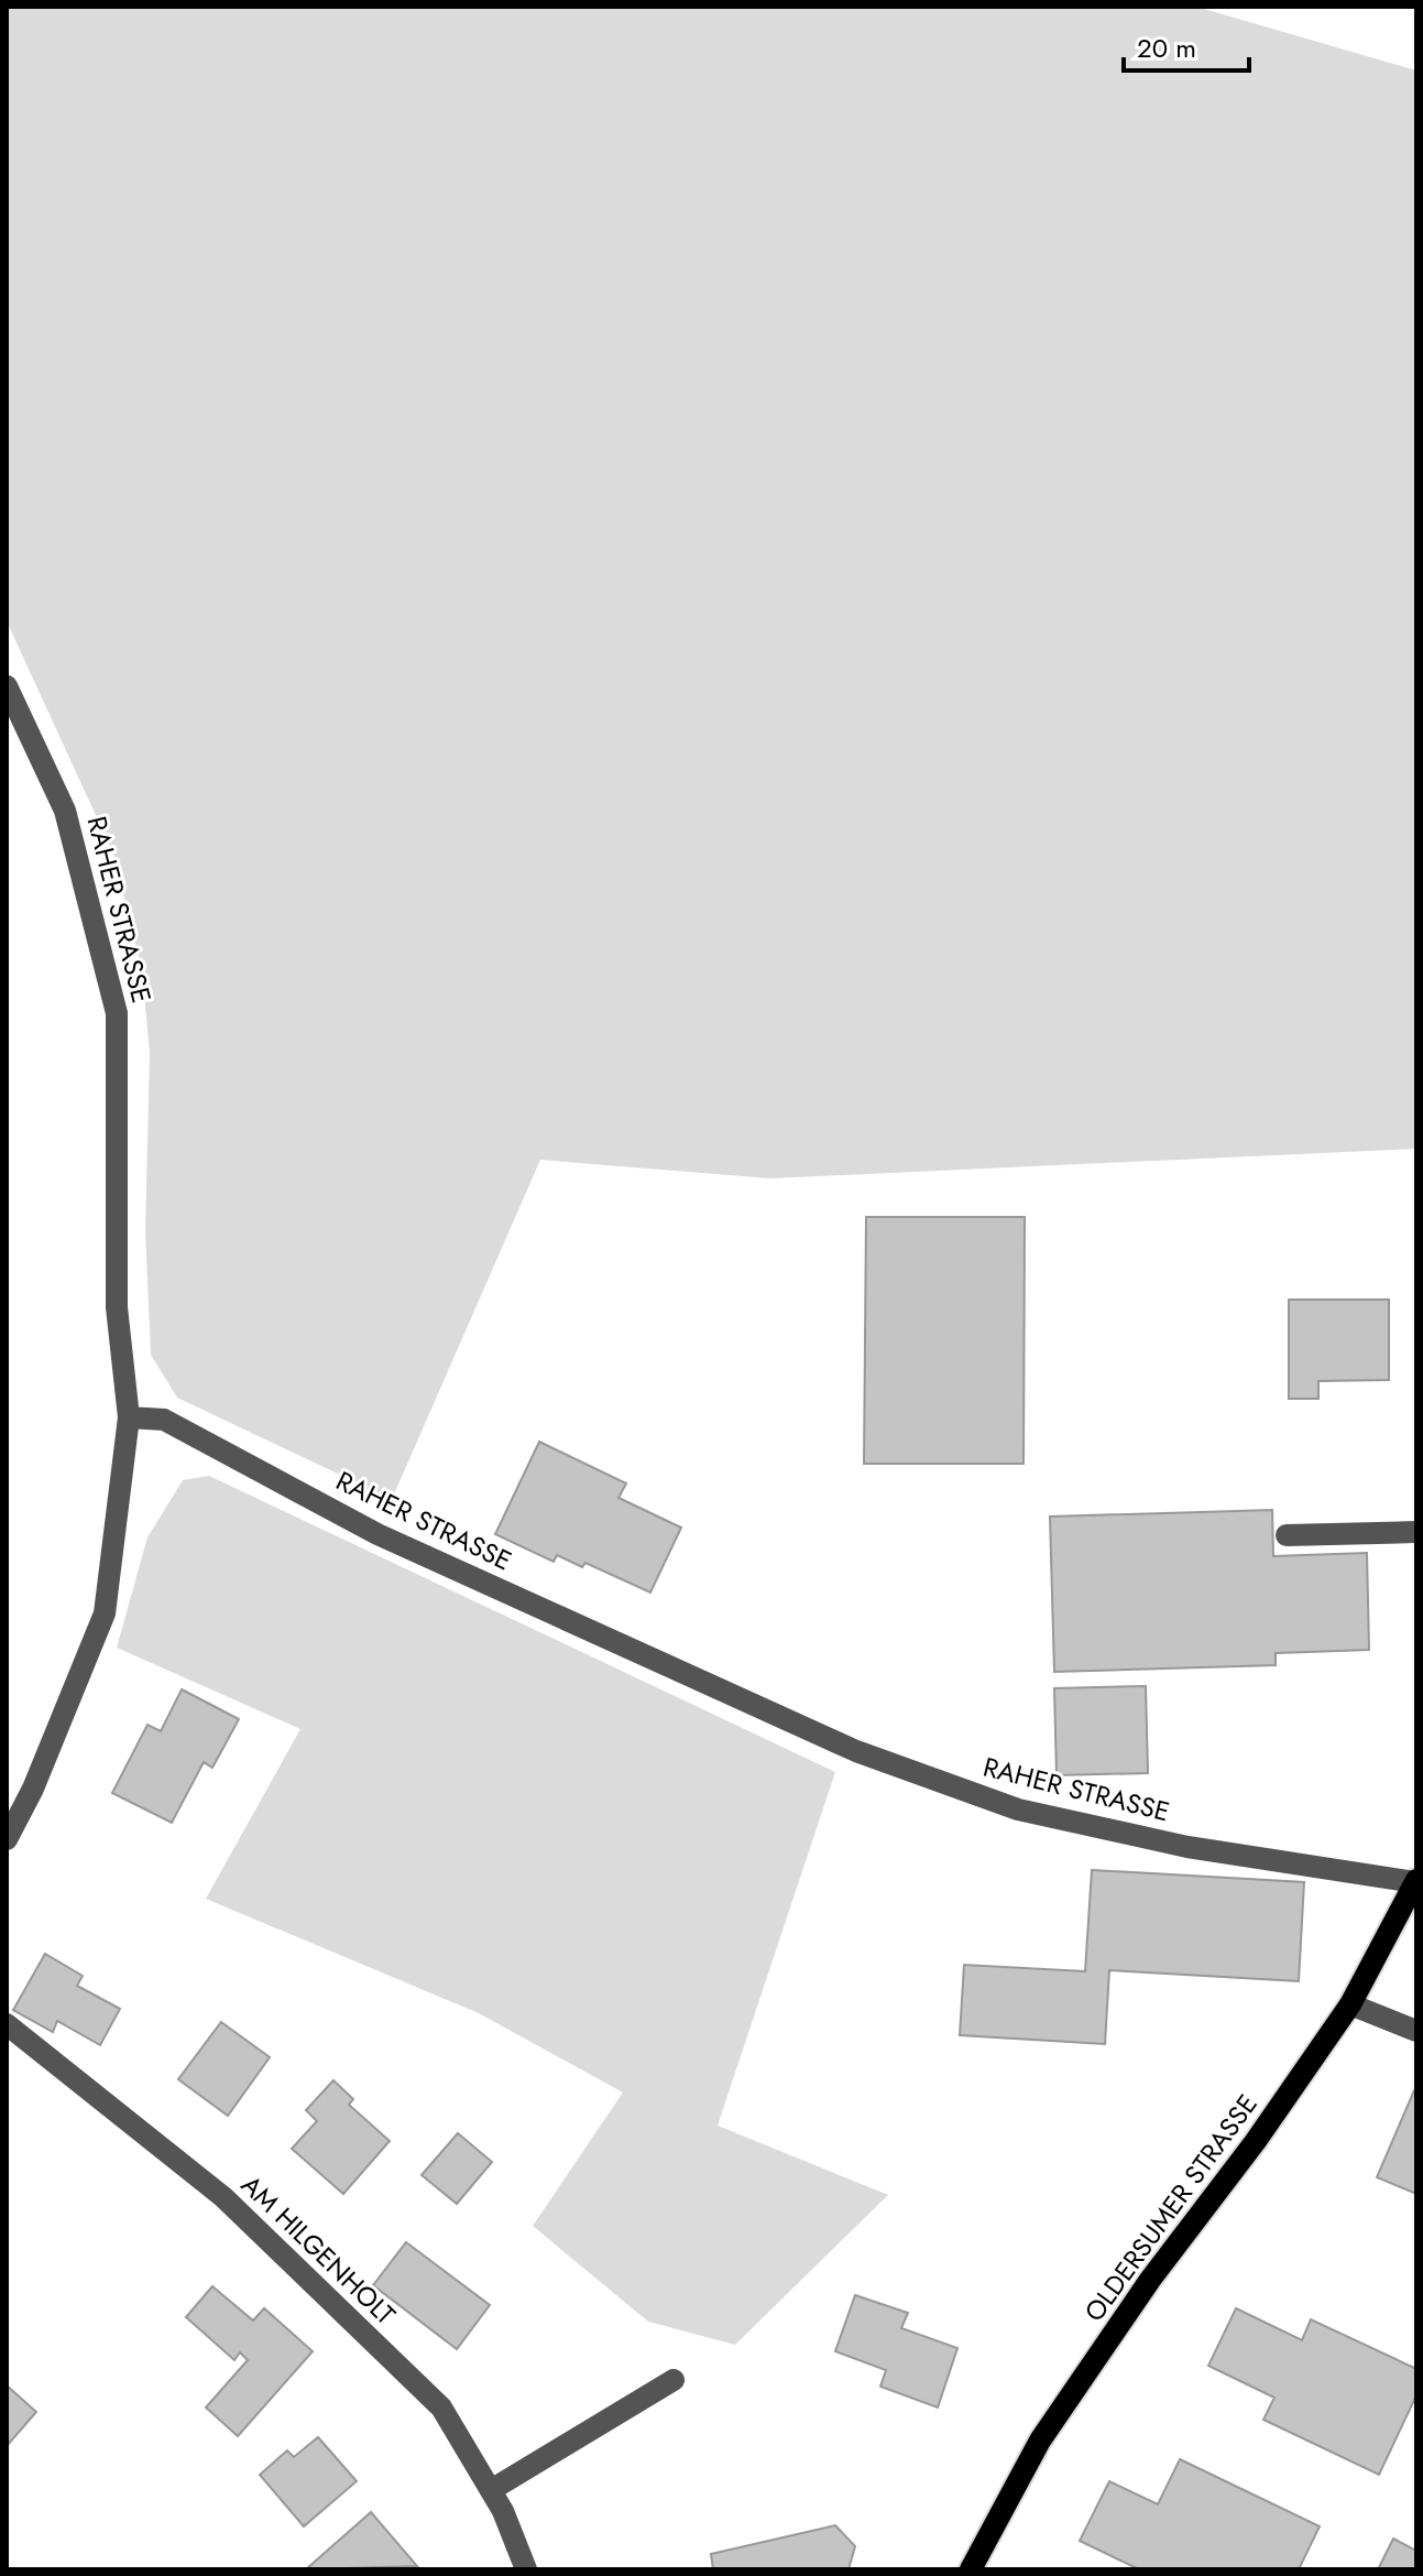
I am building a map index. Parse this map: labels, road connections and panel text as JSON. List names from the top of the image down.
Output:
{
  "streets": {
    "main road": ["OLDERSUMER STRASSE"],
    "street": ["RAHER STRASSE", "AM HILGENHOLT"]
  },
  "crossings": [
    ["RAHER STRASSE", "OLDERSUMER STRASSE"]
  ],
  "scale_bar": "20 m"
}
